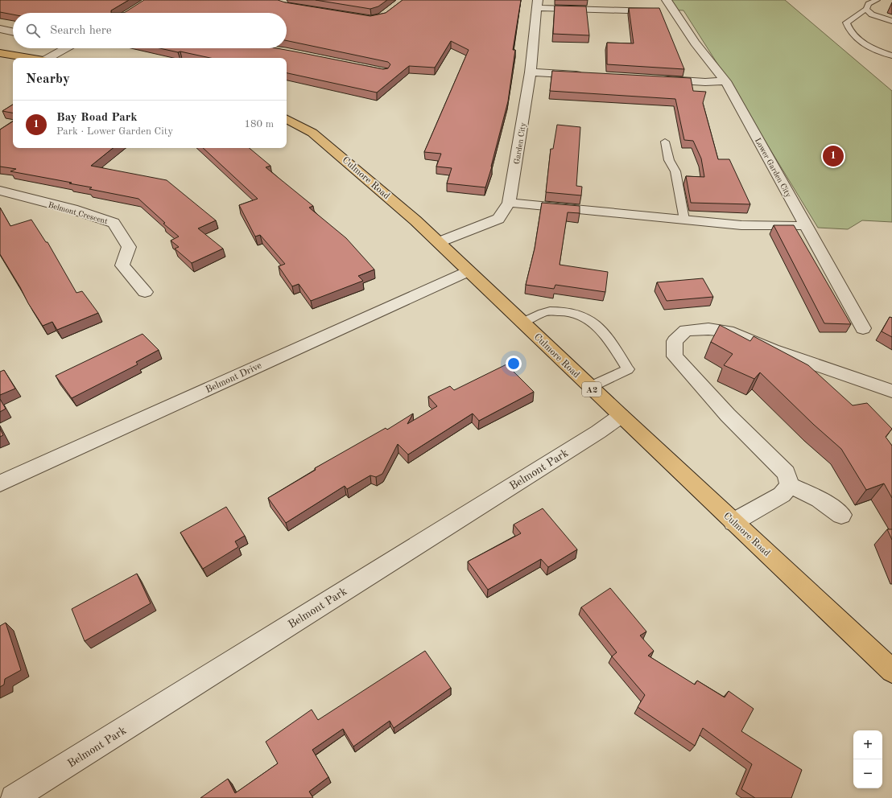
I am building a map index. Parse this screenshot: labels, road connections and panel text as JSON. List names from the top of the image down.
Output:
{
  "streets": {
    "highway": ["Culmore Road", "A2"],
    "street": [
      "Garden City",
      "Lower Garden City",
      "Belmont Crescent",
      "Belmont Drive",
      "Belmont Park"
    ]
  },
  "crossings": [
    ["Garden City", "Culmore Road"],
    ["Culmore Road", "Belmont Drive"],
    ["Culmore Road", "Belmont Park"]
  ],
  "page": {
    "search": "Search here",
    "heading": "Nearby",
    "list": [
      {
        "mark": "1",
        "name": "Bay Road Park",
        "note": "Park · Lower Garden City",
        "value": "180 m"
      }
    ],
    "pins": "1",
    "map_buttons": ["+", "−"]
  }
}
